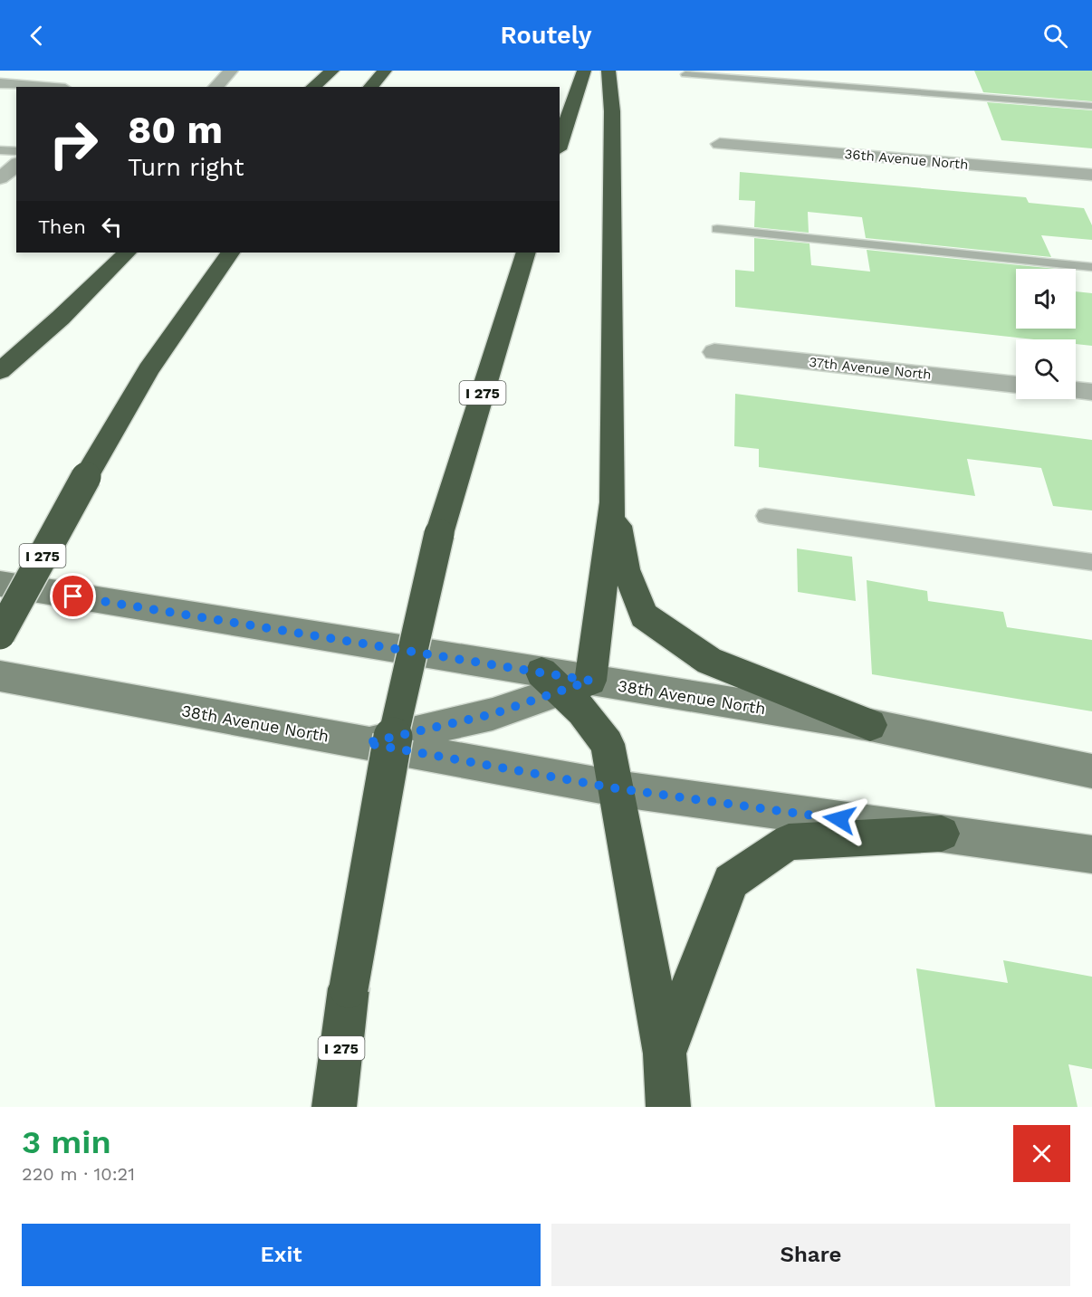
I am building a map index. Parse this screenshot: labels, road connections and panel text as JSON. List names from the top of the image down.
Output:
{
  "streets": {
    "highway": ["I 275"],
    "main road": ["38th Avenue North"],
    "street": ["36th Avenue North", "37th Avenue North"]
  },
  "page": {
    "header": "Routely",
    "turn": ["80 m", "Turn right"],
    "then": "Then",
    "heading": ["3 min", "220 m · 10:21"],
    "buttons": ["Exit", "Share"]
  }
}
